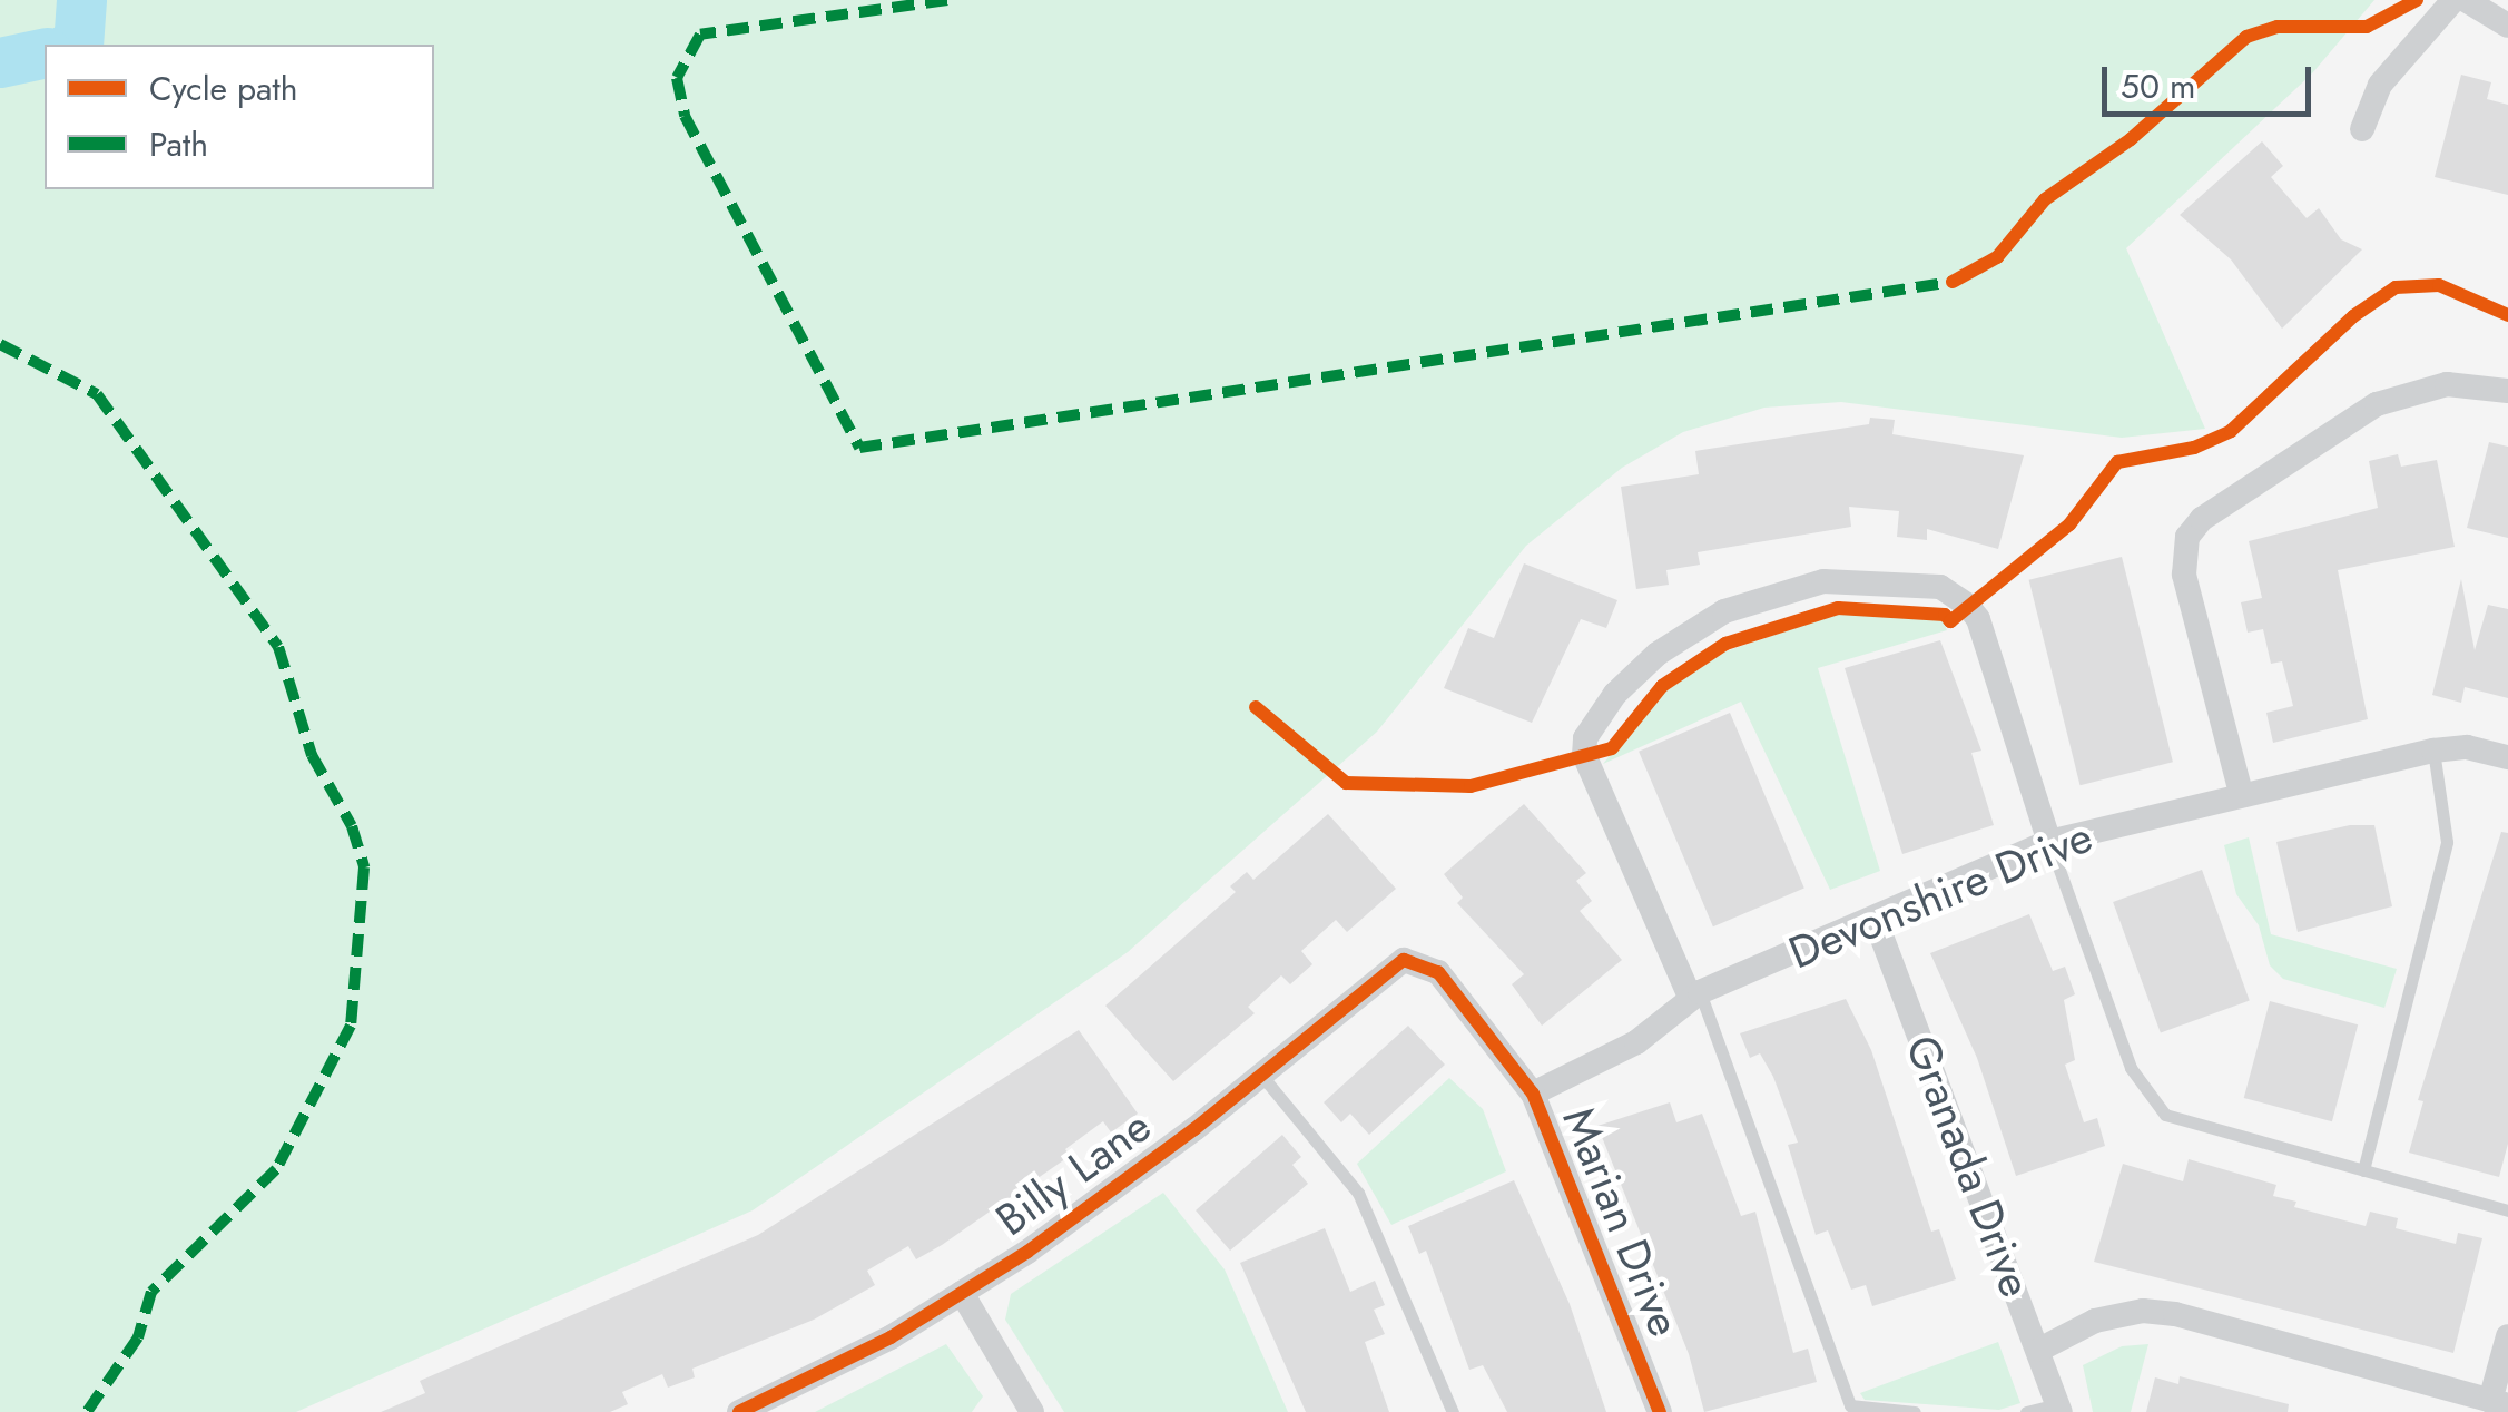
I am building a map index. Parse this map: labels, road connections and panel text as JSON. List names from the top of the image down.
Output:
{
  "streets": {
    "street": [
      "Devonshire Drive",
      "Granada Drive",
      "Billy Lane",
      "Marian Drive"
    ]
  },
  "crossings": [
    ["Devonshire Drive", "Granada Drive"],
    ["Devonshire Drive", "Marian Drive"],
    ["Billy Lane", "Marian Drive"]
  ],
  "legend": ["Cycle path", "Path"],
  "scale_bar": "50 m"
}
